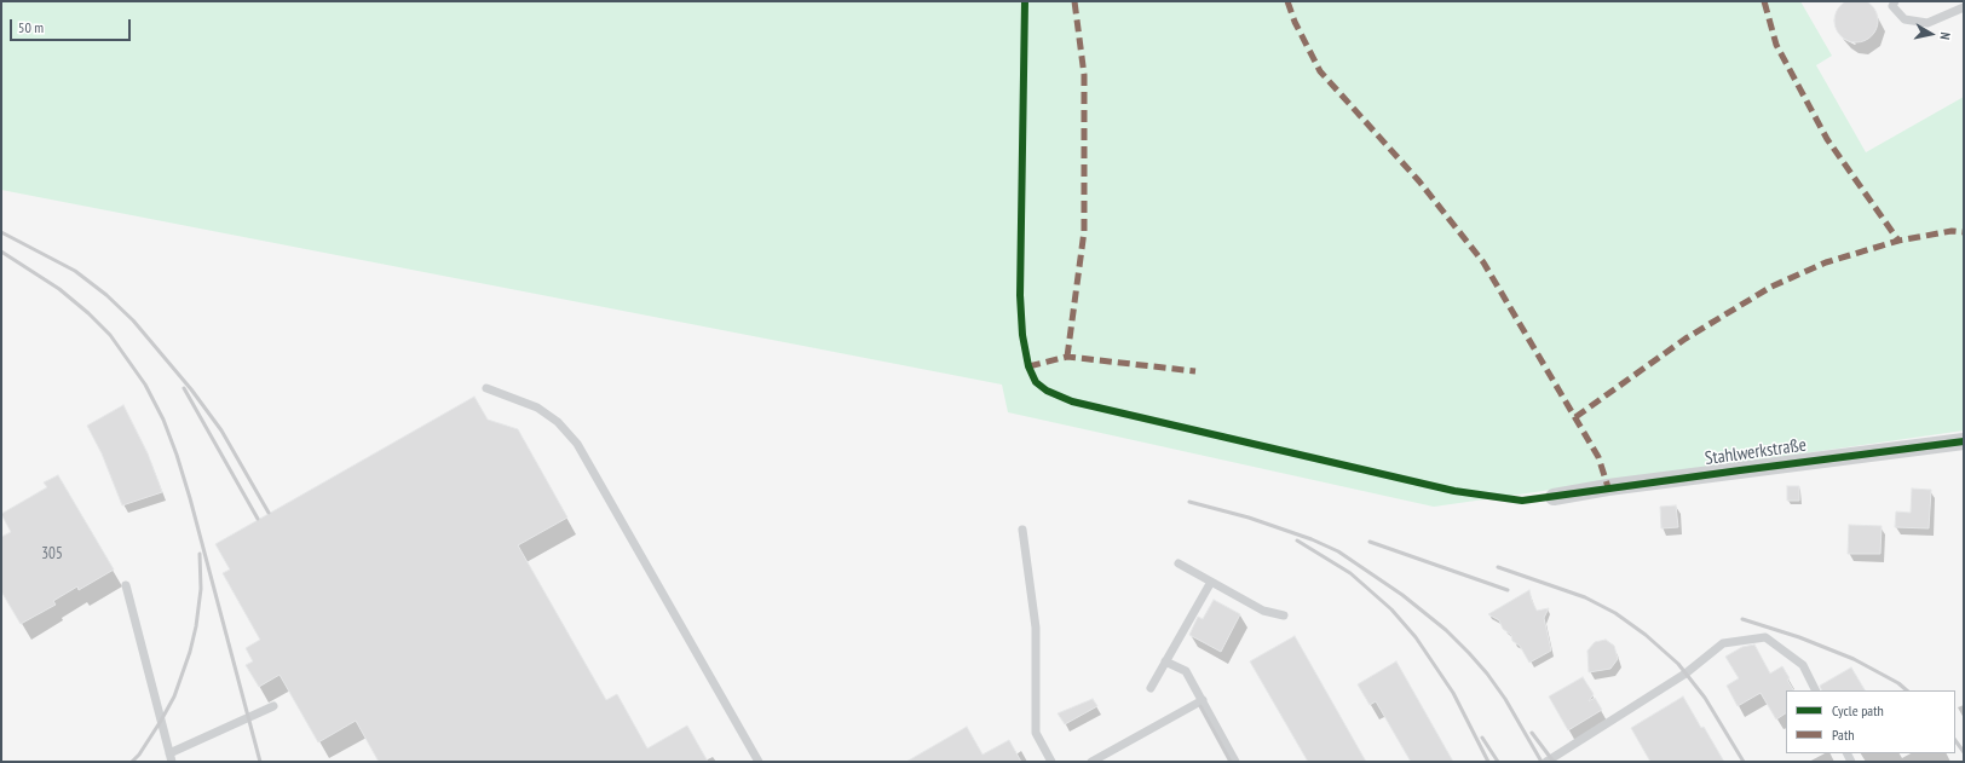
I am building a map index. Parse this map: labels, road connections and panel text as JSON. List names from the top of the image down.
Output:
{
  "streets": {
    "street": ["Stahlwerkstraße"]
  },
  "house_numbers": ["305"],
  "legend": ["Cycle path", "Path"],
  "scale_bar": "50 m",
  "north": "right"
}
